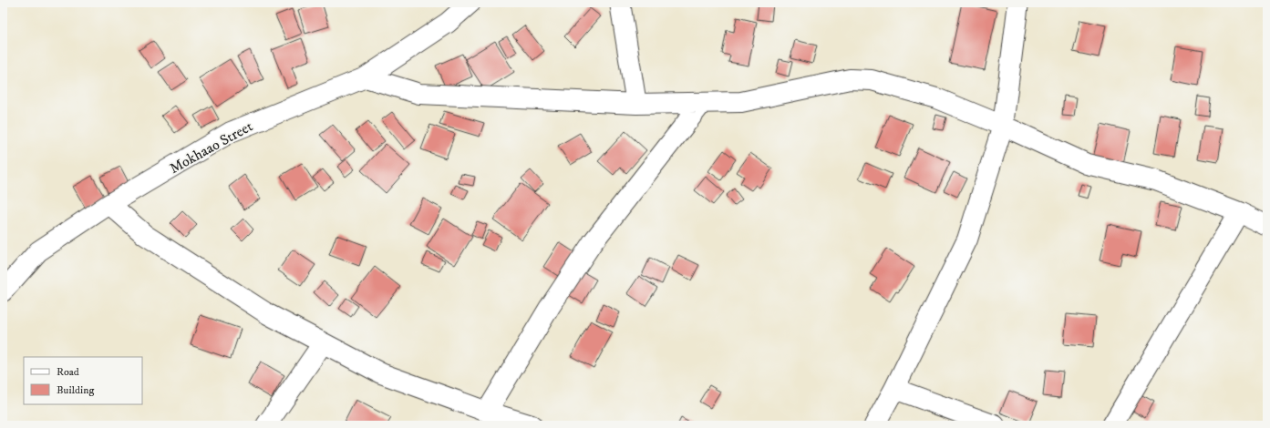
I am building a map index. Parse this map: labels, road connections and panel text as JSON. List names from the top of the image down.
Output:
{
  "streets": {
    "street": ["Mokhaao Street"]
  },
  "legend": ["Road", "Building"]
}
